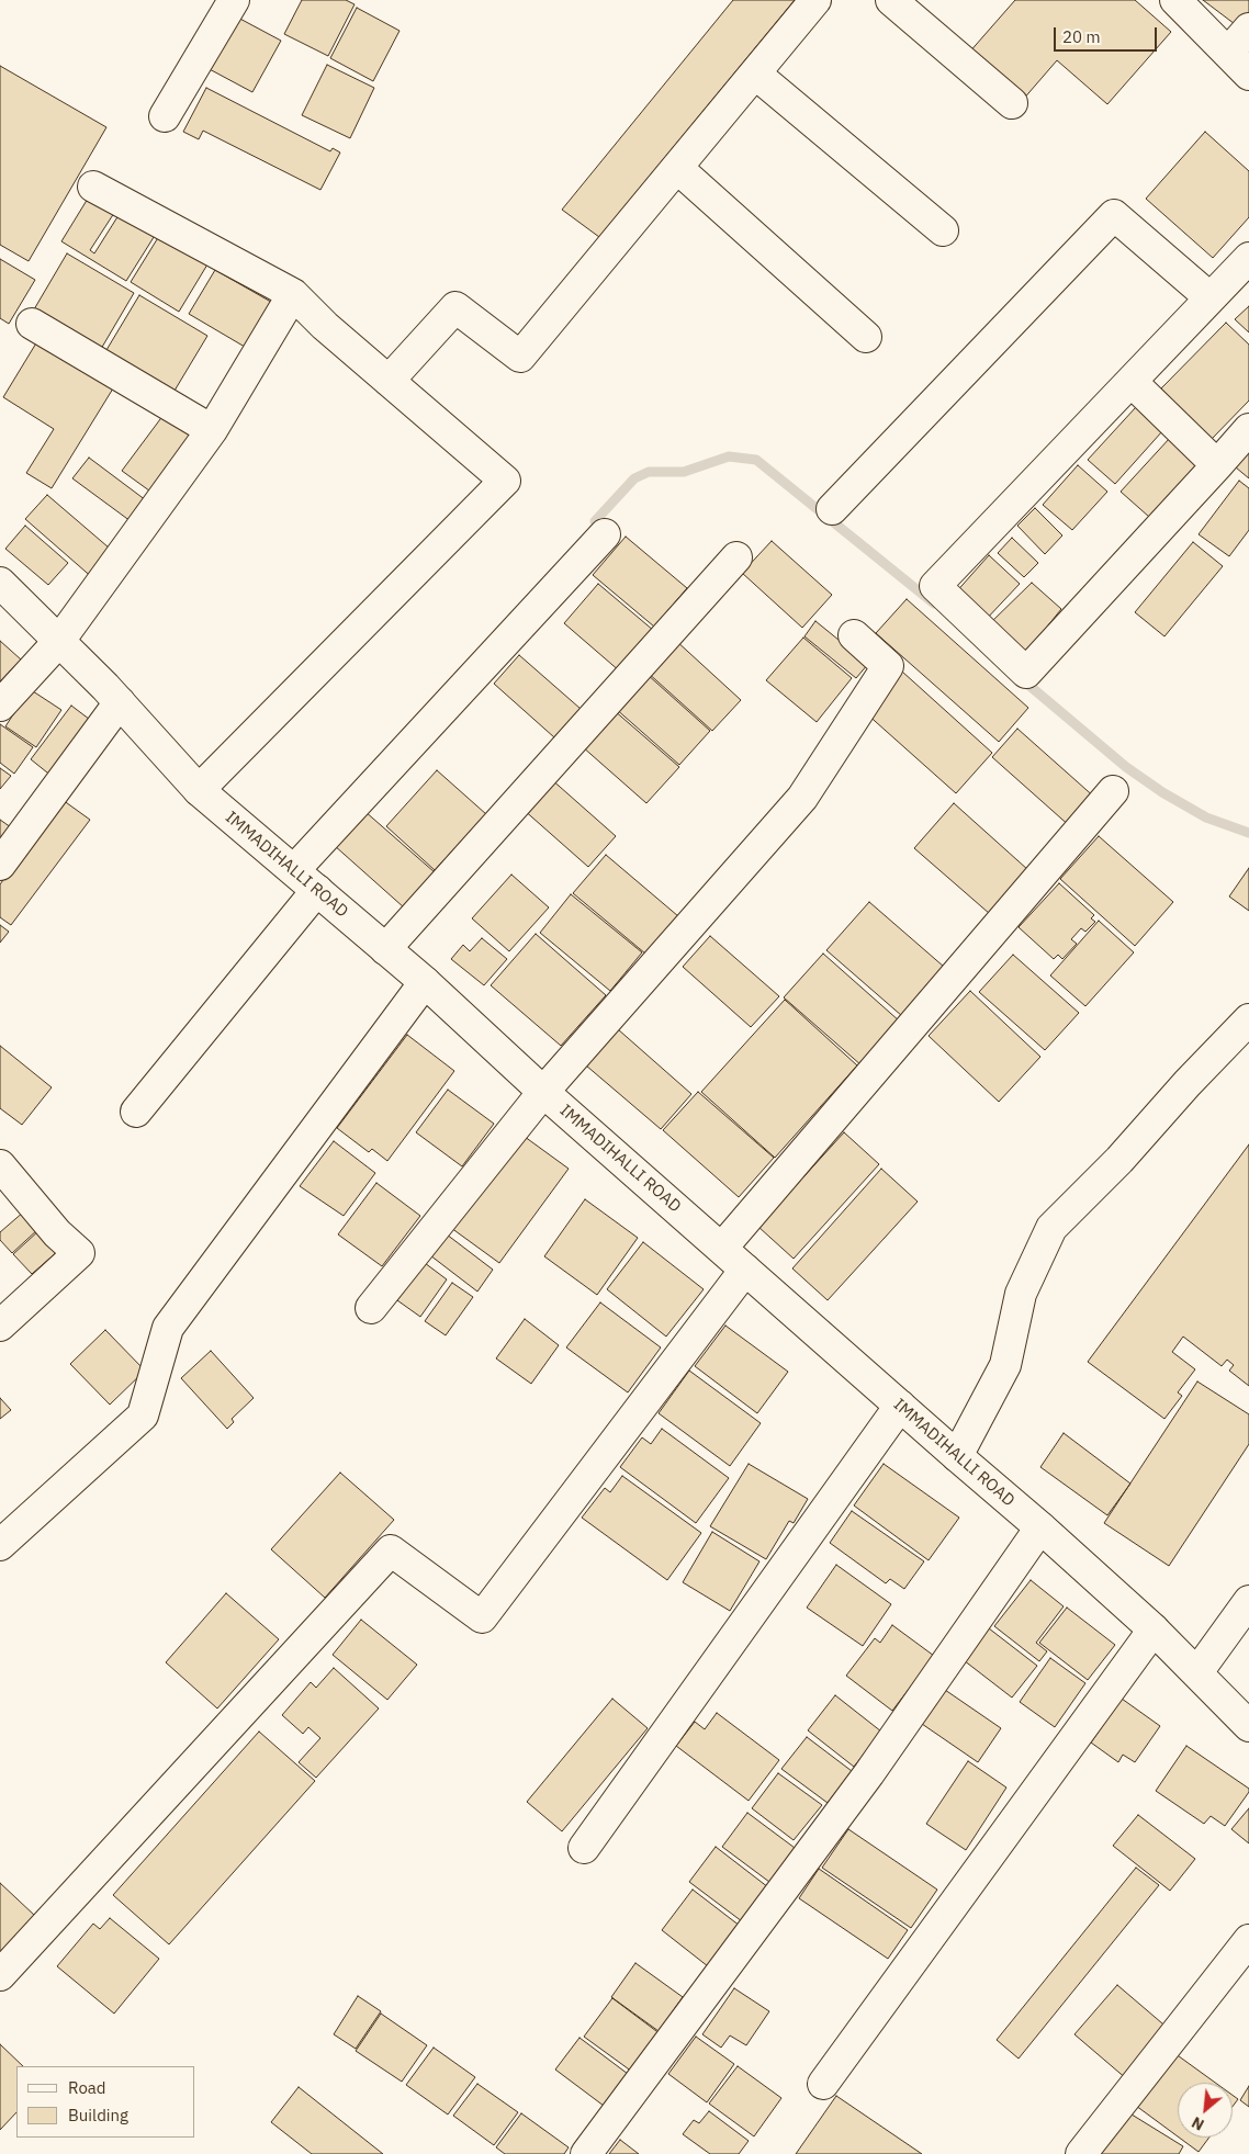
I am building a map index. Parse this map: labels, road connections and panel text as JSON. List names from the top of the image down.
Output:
{
  "streets": {
    "street": ["IMMADIHALLI ROAD"]
  },
  "legend": ["Road", "Building"],
  "scale_bar": "20 m",
  "north": "bottom left"
}
